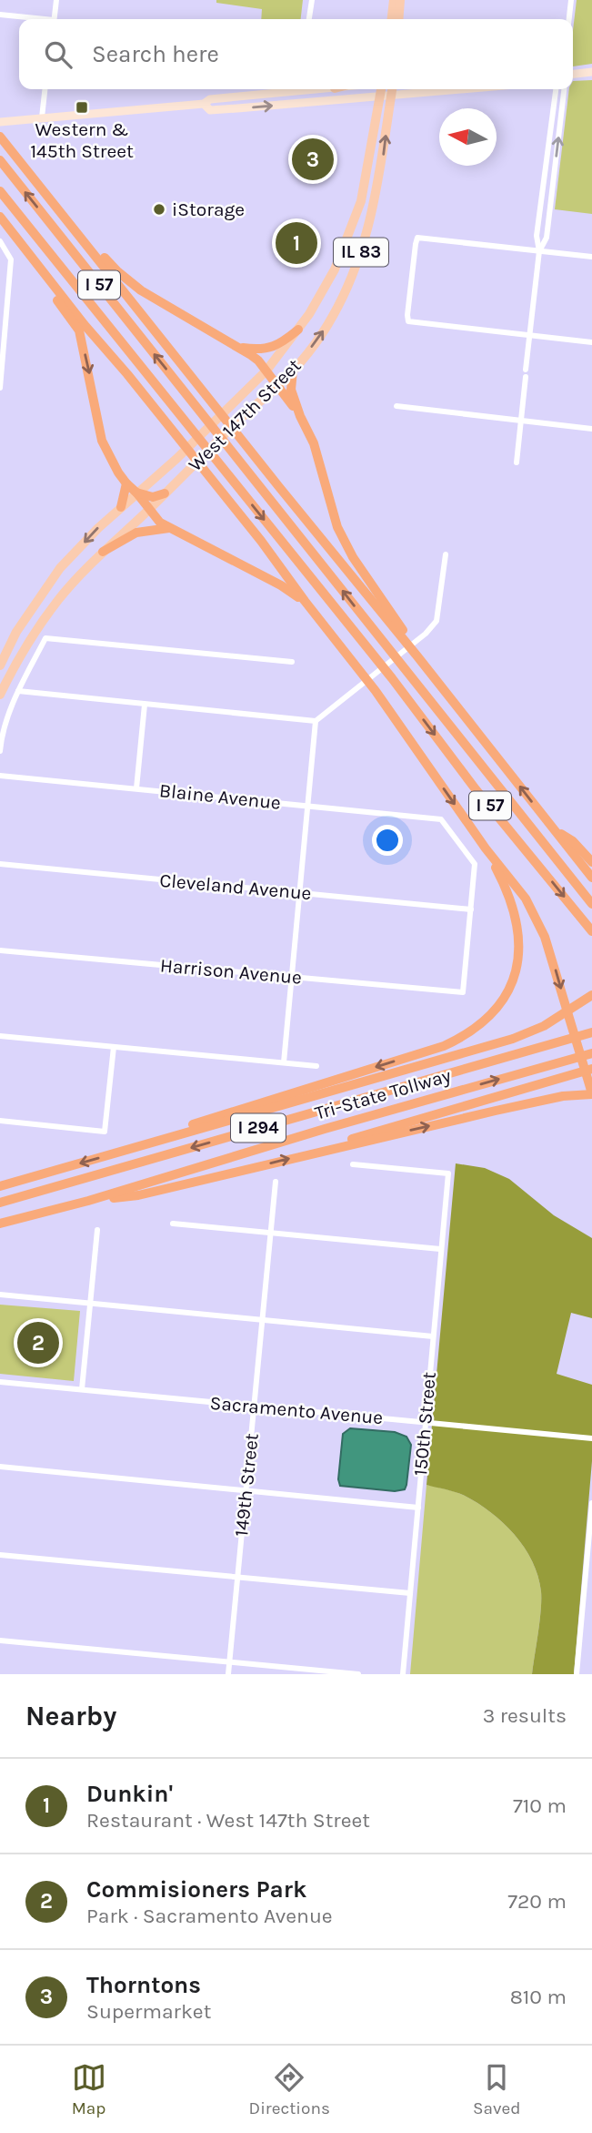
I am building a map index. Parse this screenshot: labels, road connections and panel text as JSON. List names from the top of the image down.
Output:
{
  "streets": {
    "highway": ["I 57", "Tri-State Tollway", "I 294"],
    "main road": ["IL 83", "West 147th Street"],
    "street": [
      "Blaine Avenue",
      "Cleveland Avenue",
      "Harrison Avenue",
      "Sacramento Avenue",
      "150th Street",
      "149th Street"
    ]
  },
  "crossings": [
    ["Blaine Avenue", "Cleveland Avenue"],
    ["Blaine Avenue", "Harrison Avenue"],
    ["Cleveland Avenue", "Harrison Avenue"],
    ["Sacramento Avenue", "150th Street"],
    ["Sacramento Avenue", "149th Street"]
  ],
  "places": {
    "transit": ["Western & 145th Street"],
    "other": ["iStorage"]
  },
  "north": "left",
  "page": {
    "search": "Search here",
    "pins": ["3", "1", "2"],
    "heading": ["Nearby", "3 results"],
    "list": [
      {
        "mark": "1",
        "name": "Dunkin'",
        "note": "Restaurant · West 147th Street",
        "value": "710 m"
      },
      {
        "mark": "2",
        "name": "Commisioners Park",
        "note": "Park · Sacramento Avenue",
        "value": "720 m"
      },
      {
        "mark": "3",
        "name": "Thorntons",
        "note": "Supermarket",
        "value": "810 m"
      }
    ],
    "nav": ["Map", "Directions", "Saved"]
  }
}
